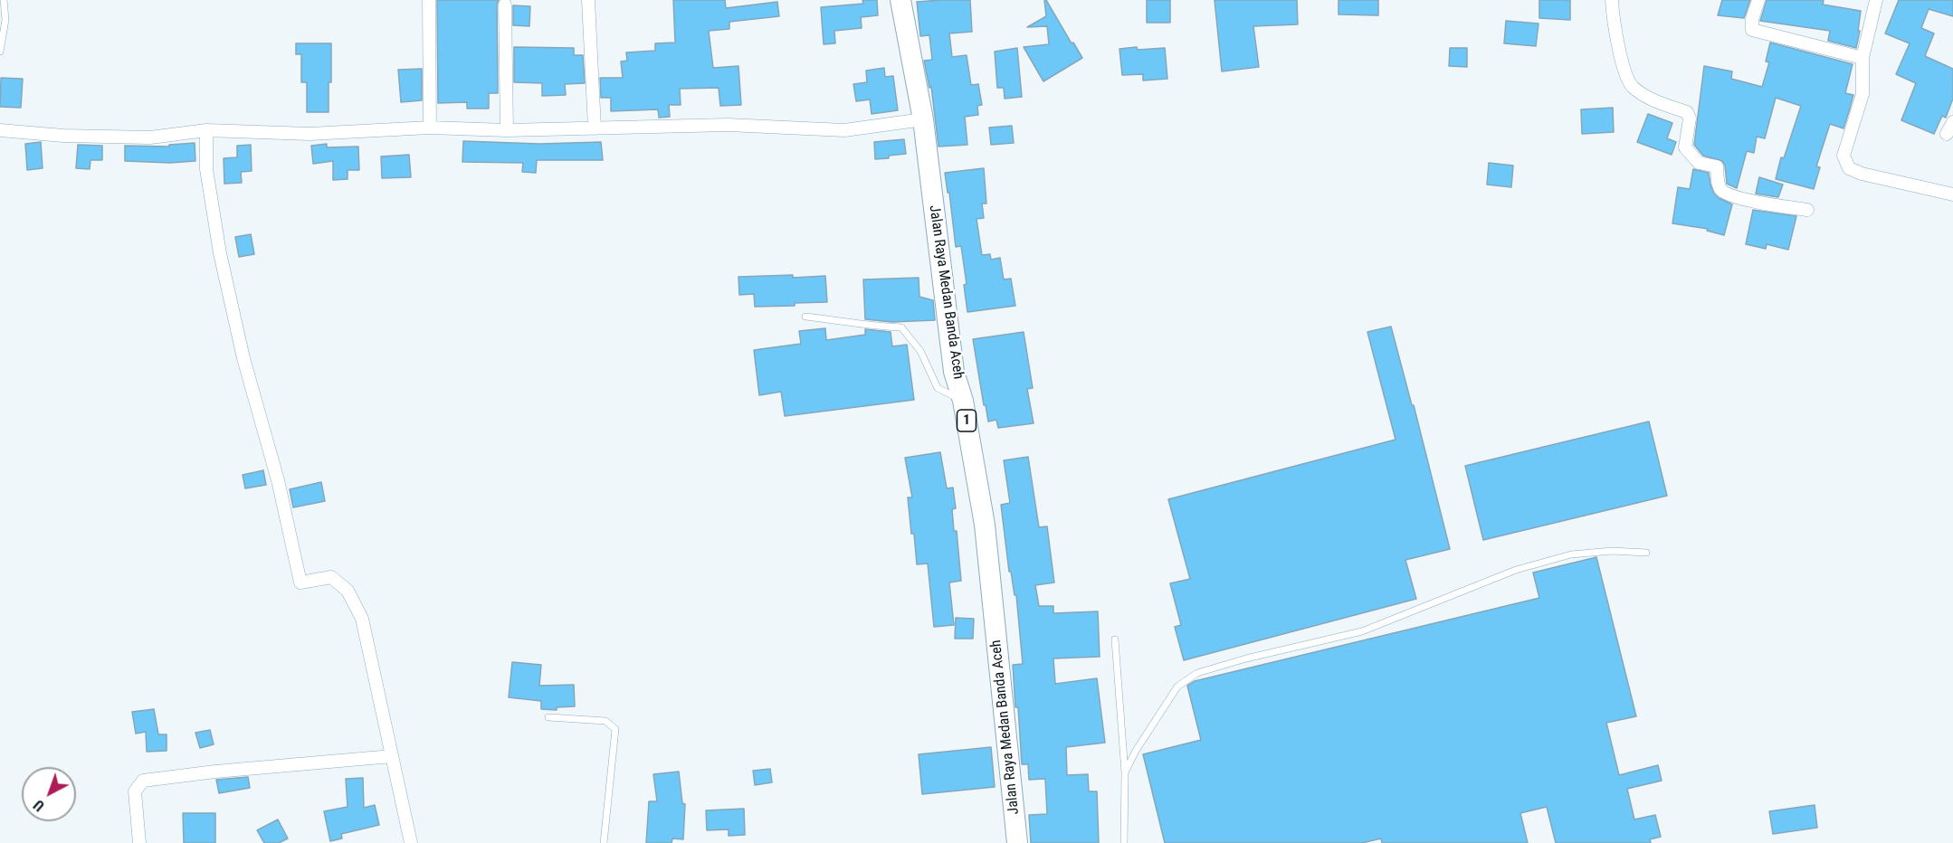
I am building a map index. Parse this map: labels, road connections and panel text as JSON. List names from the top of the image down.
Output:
{
  "streets": {
    "highway": ["Jalan Raya Medan Banda Aceh", "1"]
  },
  "north": "bottom left"
}
